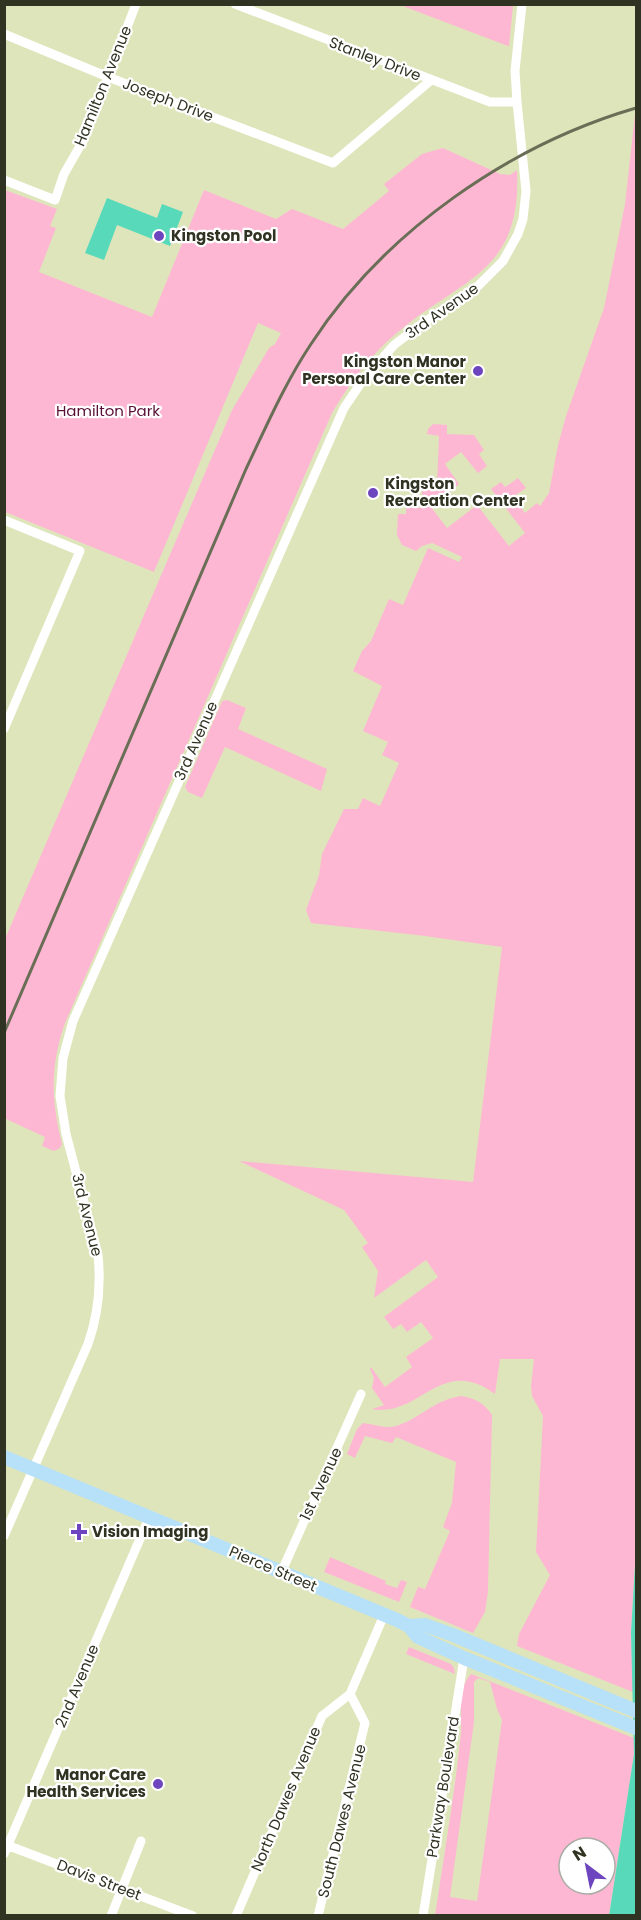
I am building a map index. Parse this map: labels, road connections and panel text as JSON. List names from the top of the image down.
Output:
{
  "streets": {
    "main road": ["Pierce Street"],
    "street": [
      "Stanley Drive",
      "Hamilton Avenue",
      "Joseph Drive",
      "3rd Avenue",
      "1st Avenue",
      "2nd Avenue",
      "Parkway Boulevard",
      "North Dawes Avenue",
      "South Dawes Avenue",
      "Davis Street"
    ]
  },
  "crossings": [
    ["Stanley Drive", "Joseph Drive"],
    ["Stanley Drive", "3rd Avenue"],
    ["Hamilton Avenue", "Joseph Drive"],
    ["3rd Avenue", "Pierce Street"],
    ["1st Avenue", "Pierce Street"],
    ["Pierce Street", "2nd Avenue"],
    ["Pierce Street", "Parkway Boulevard"],
    ["2nd Avenue", "Davis Street"],
    ["North Dawes Avenue", "South Dawes Avenue"]
  ],
  "parks": ["Hamilton Park"],
  "places": {
    "other": [
      "Kingston Pool",
      "Kingston Manor Personal Care Center",
      "Kingston Recreation Center",
      "Manor Care Health Services"
    ],
    "health": ["Vision Imaging"]
  },
  "north": "top left"
}
